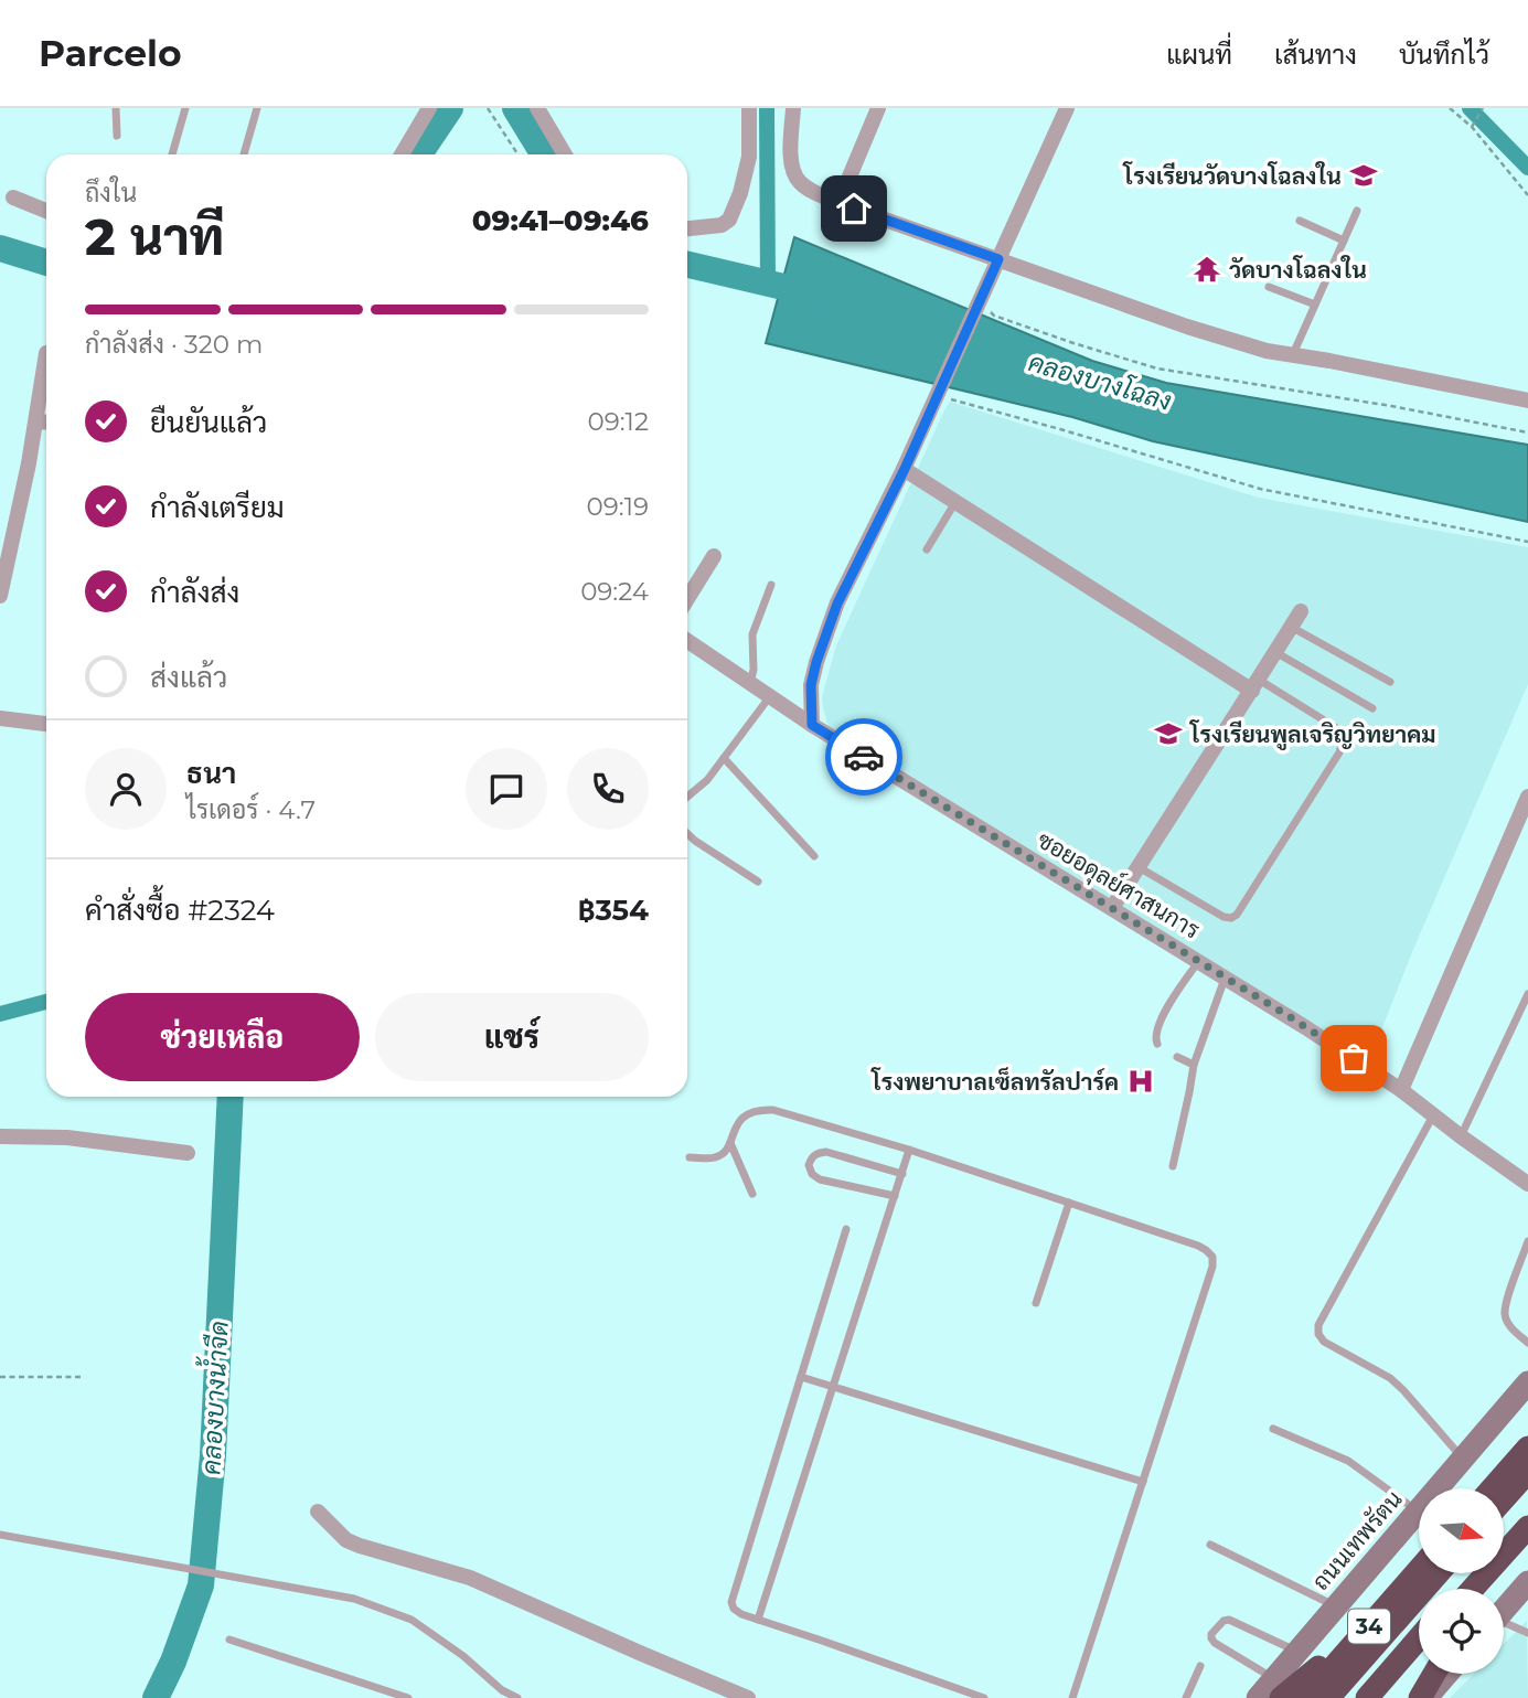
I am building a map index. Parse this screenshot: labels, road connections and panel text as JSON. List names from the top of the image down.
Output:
{
  "streets": {
    "highway": ["34"],
    "main road": ["ถนนเทพรัตน"],
    "street": ["ซอยอดุลย์ศาสนการ"]
  },
  "water": ["คลองบางโฉลง", "คลองบางน้ำจืด"],
  "places": {
    "school or university": ["โรงเรียนวัดบางโฉลงใน", "โรงเรียนพูลเจริญวิทยาคม"],
    "temple": ["วัดบางโฉลงใน"],
    "hospital": ["โรงพยาบาลเซ็ลทรัลปาร์ค"]
  },
  "north": "right",
  "page": {
    "header": "Parcelo",
    "nav": ["แผนที่", "เส้นทาง", "บันทึกไว้"],
    "heading": ["2 นาที", "ถึงใน", "09:41–09:46"],
    "panel": [
      "ธนา",
      "ไรเดอร์ · 4.7",
      "คำสั่งซื้อ #2324",
      "฿354"
    ],
    "bar": "กำลังส่ง · 320 m",
    "list": [
      ["ยืนยันแล้ว", "09:12"],
      ["กำลังเตรียม", "09:19"],
      ["กำลังส่ง", "09:24"],
      "ส่งแล้ว"
    ],
    "buttons": ["ช่วยเหลือ", "แชร์"]
  }
}
